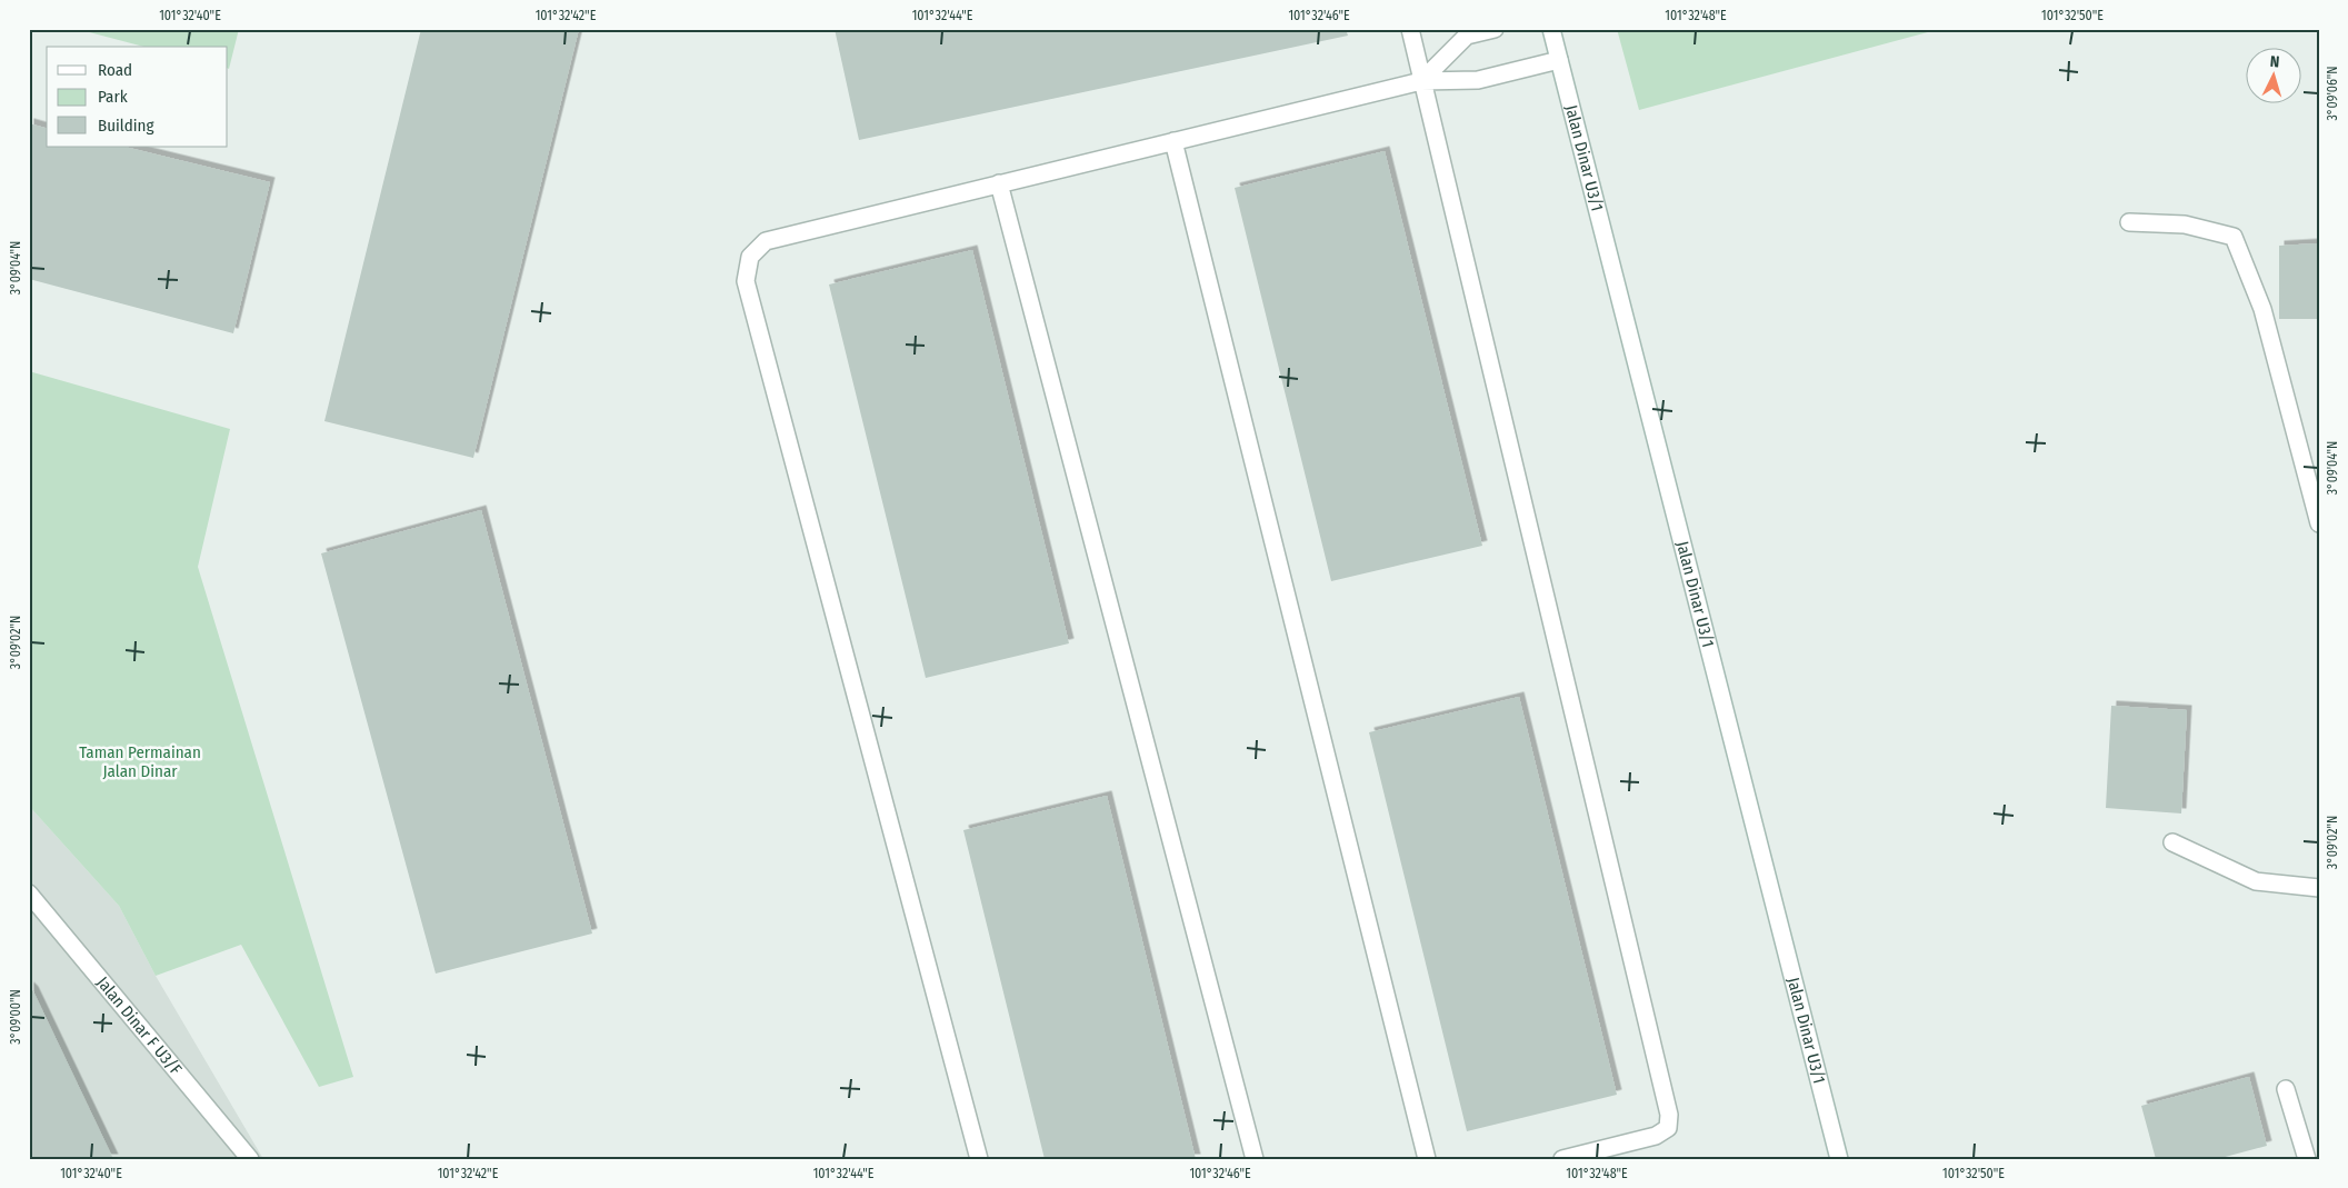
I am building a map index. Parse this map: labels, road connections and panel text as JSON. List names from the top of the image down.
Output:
{
  "streets": {
    "street": ["Jalan Dinar U3/1", "Jalan Dinar F U3/F"]
  },
  "parks": ["Taman Permainan Jalan Dinar"],
  "legend": ["Road", "Park", "Building"],
  "north": "top",
  "coordinates": [
    "101°32'40\"E",
    "101°32'42\"E",
    "101°32'44\"E",
    "101°32'46\"E",
    "101°32'48\"E",
    "101°32'50\"E",
    "3°09'06\"N",
    "3°09'04\"N",
    "3°09'02\"N",
    "3°09'00\"N"
  ]
}
